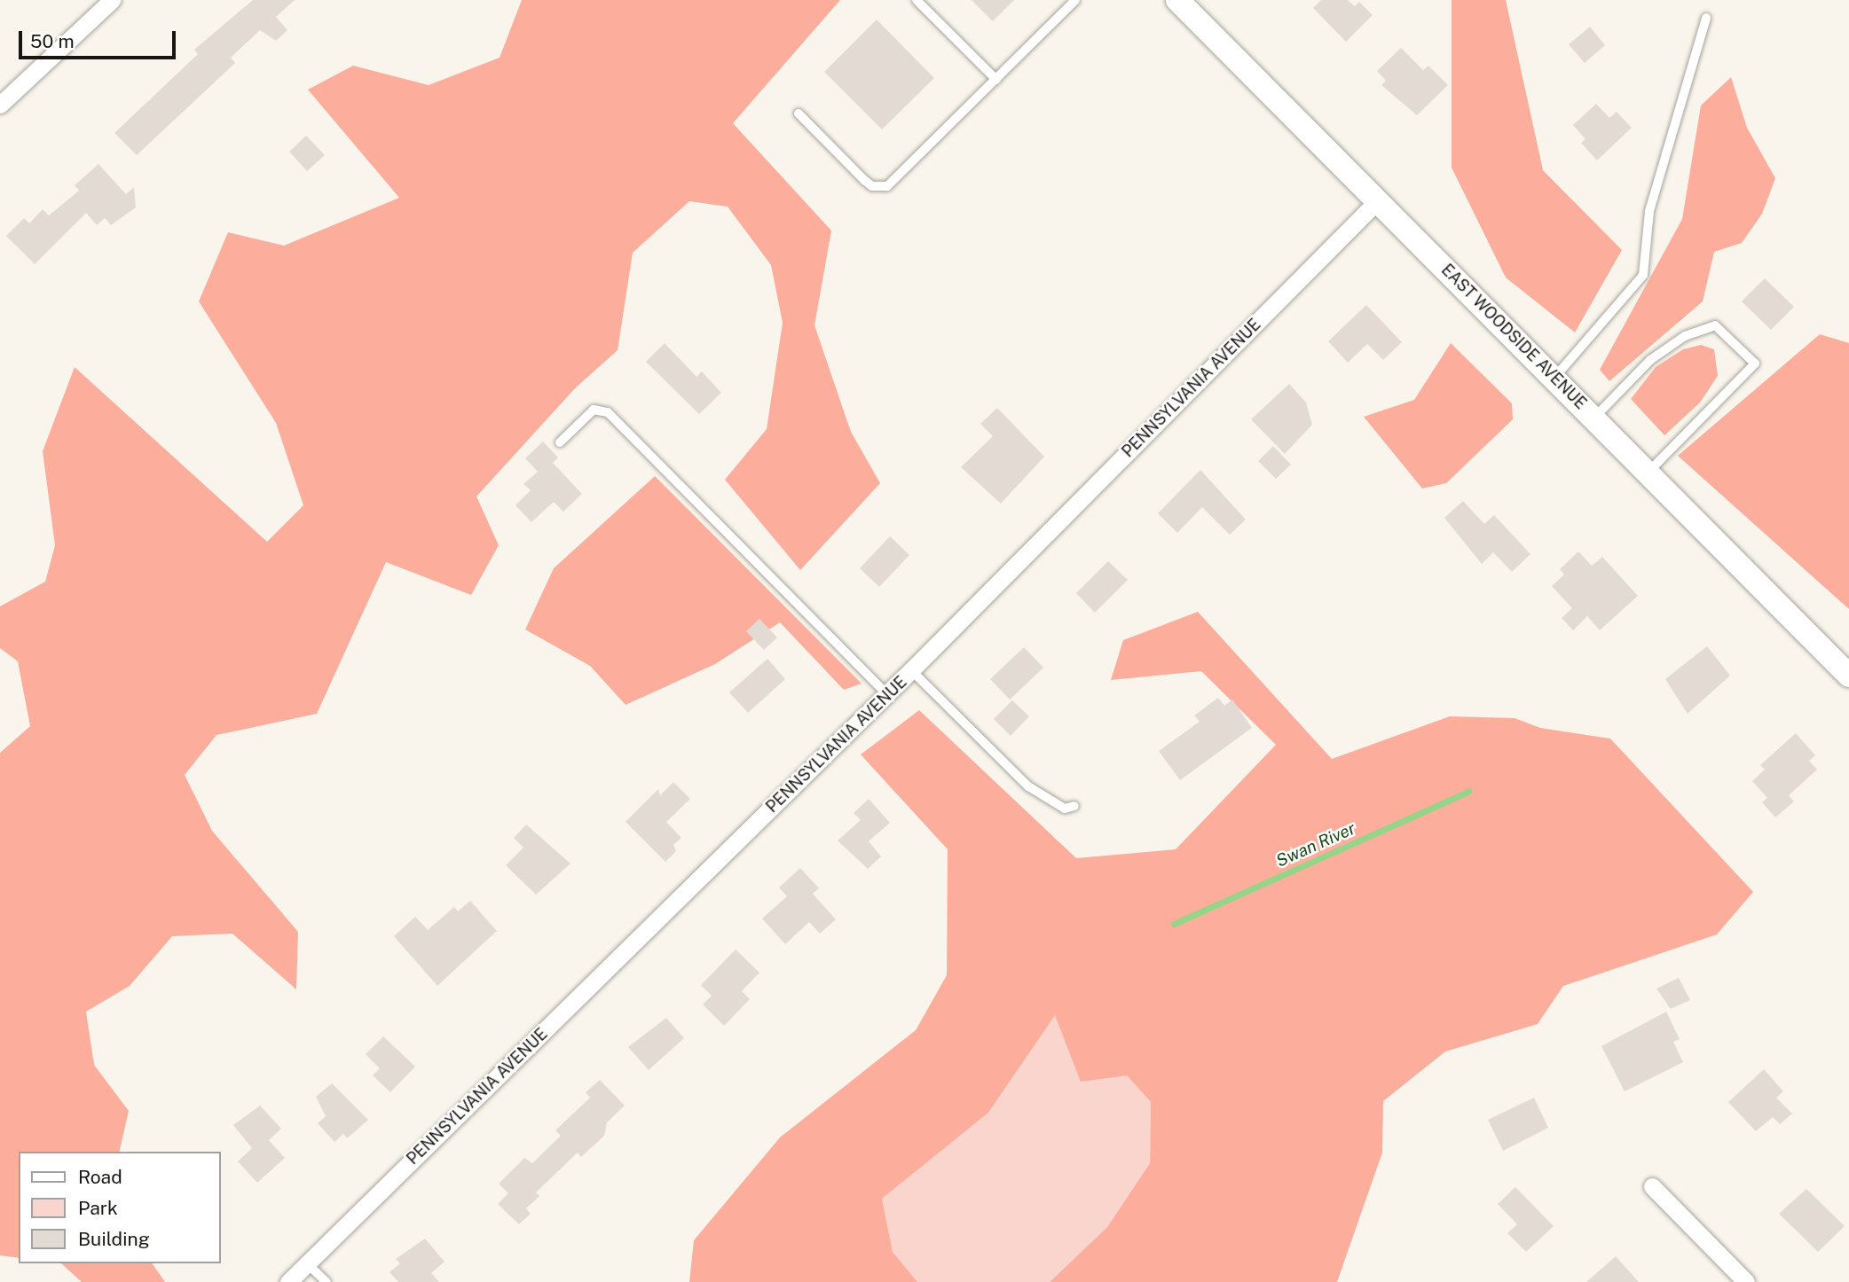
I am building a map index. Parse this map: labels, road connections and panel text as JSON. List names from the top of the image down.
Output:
{
  "streets": {
    "main road": ["EAST WOODSIDE AVENUE"],
    "street": ["PENNSYLVANIA AVENUE"]
  },
  "crossings": [
    ["EAST WOODSIDE AVENUE", "PENNSYLVANIA AVENUE"]
  ],
  "water": ["Swan River"],
  "legend": ["Road", "Park", "Building"],
  "scale_bar": "50 m"
}
